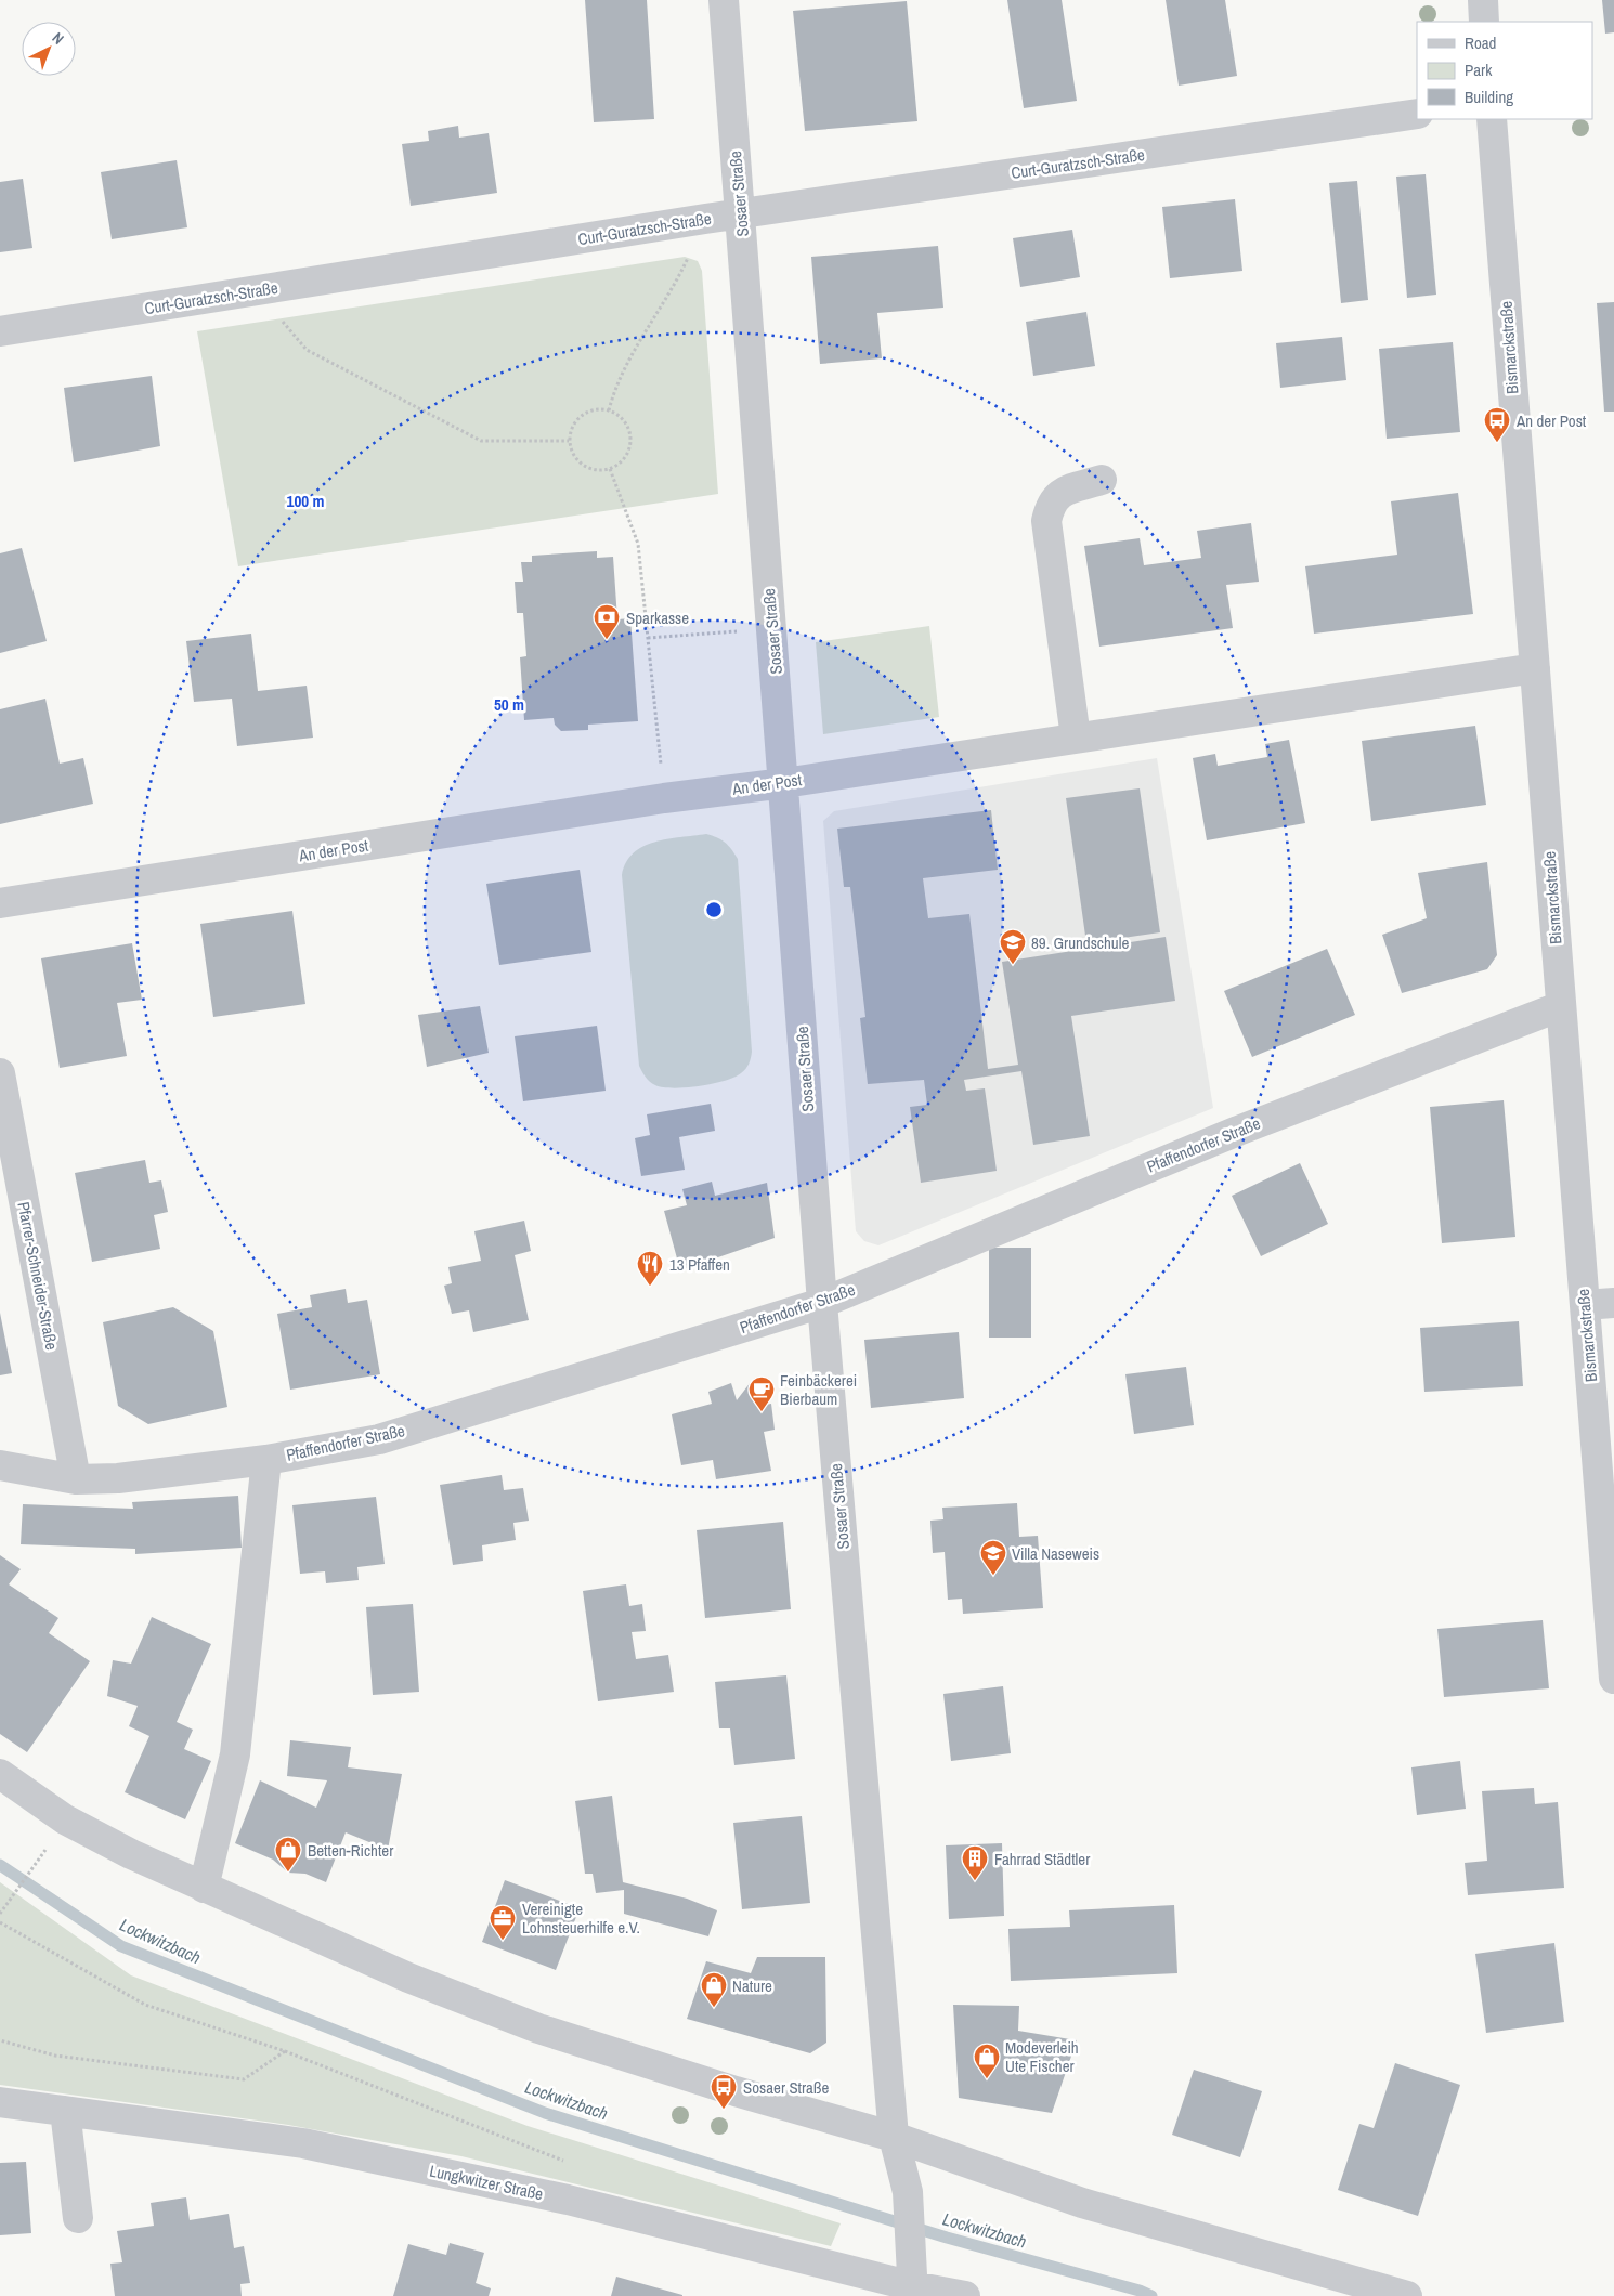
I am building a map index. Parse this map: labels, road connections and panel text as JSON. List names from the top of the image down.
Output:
{
  "streets": {
    "street": [
      "Curt-Guratzsch-Straße",
      "Sosaer Straße",
      "Bismarckstraße",
      "An der Post",
      "Pfaffendorfer Straße",
      "Pfarrer-Schneider-Straße",
      "Lungkwitzer Straße"
    ]
  },
  "crossings": [
    ["Curt-Guratzsch-Straße", "Sosaer Straße"],
    ["Sosaer Straße", "An der Post"],
    ["Sosaer Straße", "Pfaffendorfer Straße"],
    ["Sosaer Straße", "Lungkwitzer Straße"],
    ["Bismarckstraße", "An der Post"],
    ["Bismarckstraße", "Pfaffendorfer Straße"],
    ["Pfaffendorfer Straße", "Pfarrer-Schneider-Straße"]
  ],
  "water": ["Lockwitzbach"],
  "places": {
    "bus stop": ["An der Post", "Sosaer Straße"],
    "bank": ["Sparkasse"],
    "school or university": ["89. Grundschule", "Villa Naseweis"],
    "restaurant": ["13 Pfaffen"],
    "cafe": ["Feinbäckerei Bierbaum"],
    "shop": ["Betten-Richter", "Nature", "Modeverleih Ute Fischer"],
    "building": ["Fahrrad Städtler"],
    "office": ["Vereinigte Lohnsteuerhilfe e.V."]
  },
  "legend": ["Road", "Park", "Building"],
  "north": "top right",
  "rings": ["100 m", "50 m"]
}
